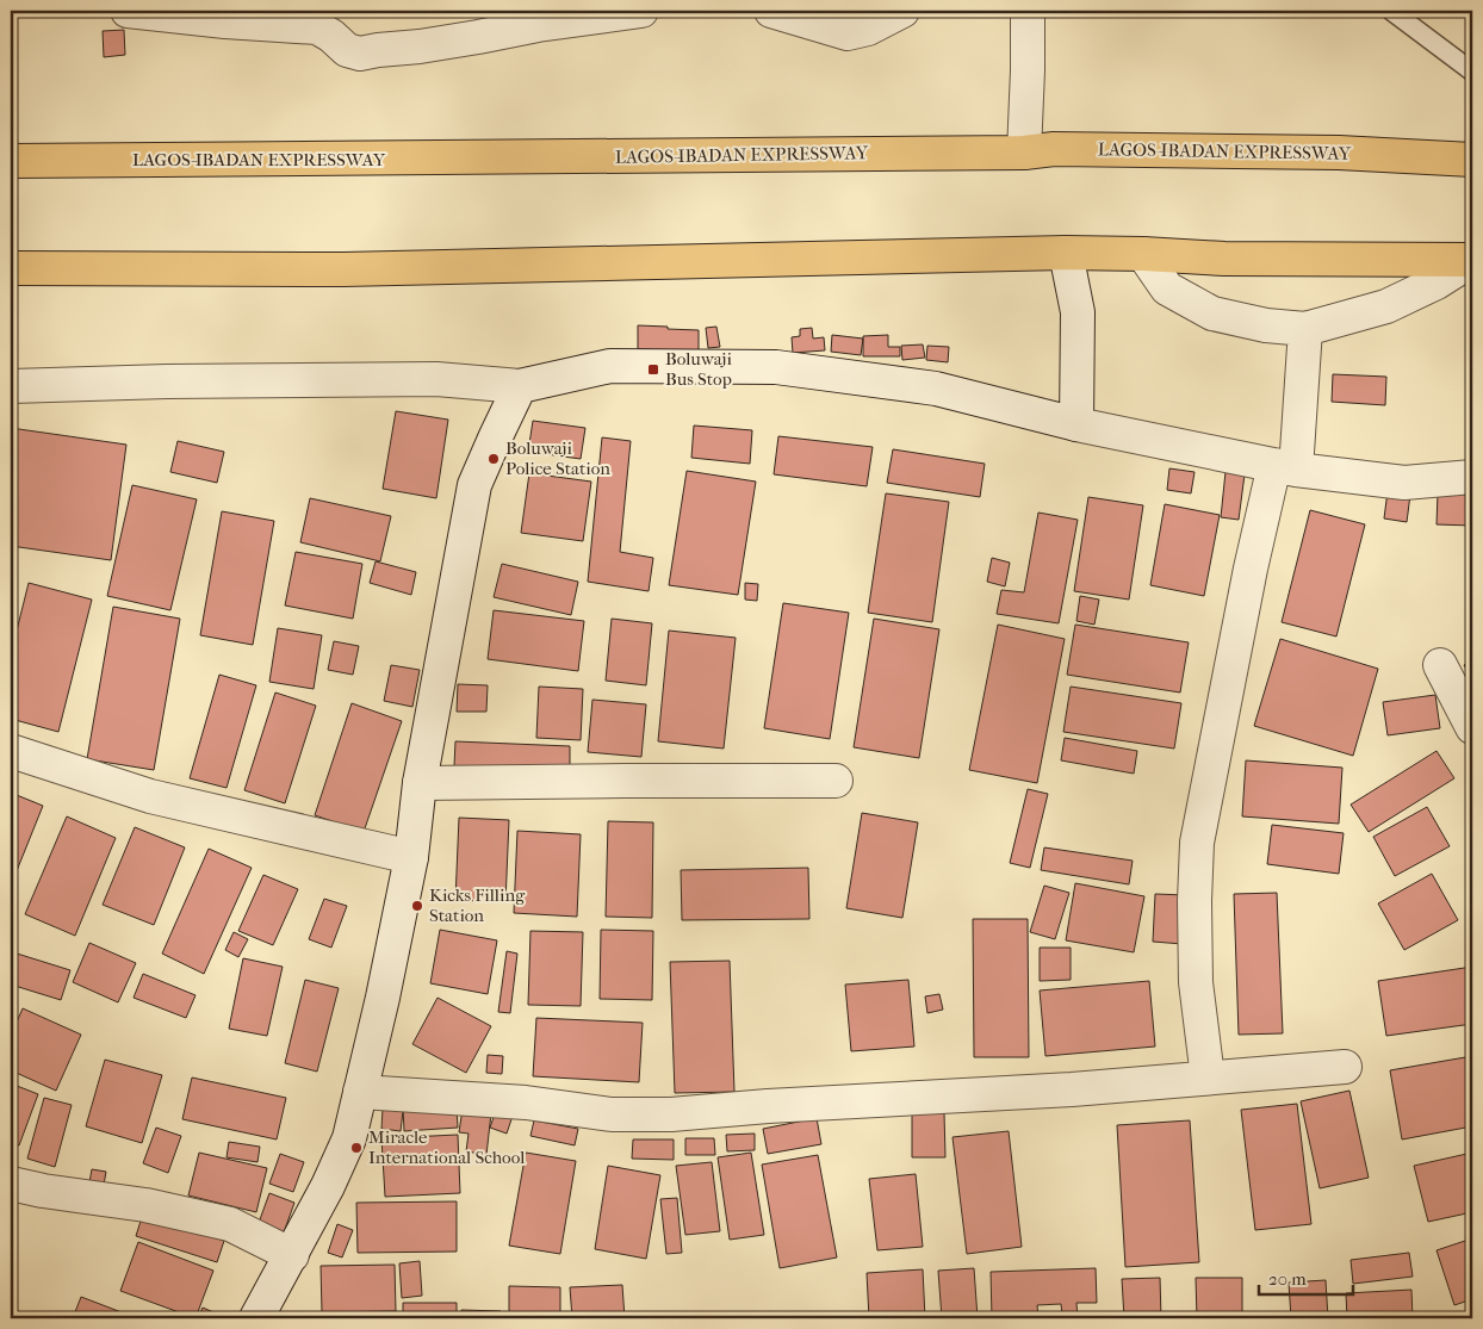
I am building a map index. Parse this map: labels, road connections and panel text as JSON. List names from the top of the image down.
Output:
{
  "streets": {
    "highway": ["LAGOS-IBADAN EXPRESSWAY"]
  },
  "places": {
    "transit": ["Boluwaji Bus Stop"],
    "other": ["Boluwaji Police Station", "Kicks Filling Station", "Miracle International School"]
  },
  "scale_bar": "20 m"
}
